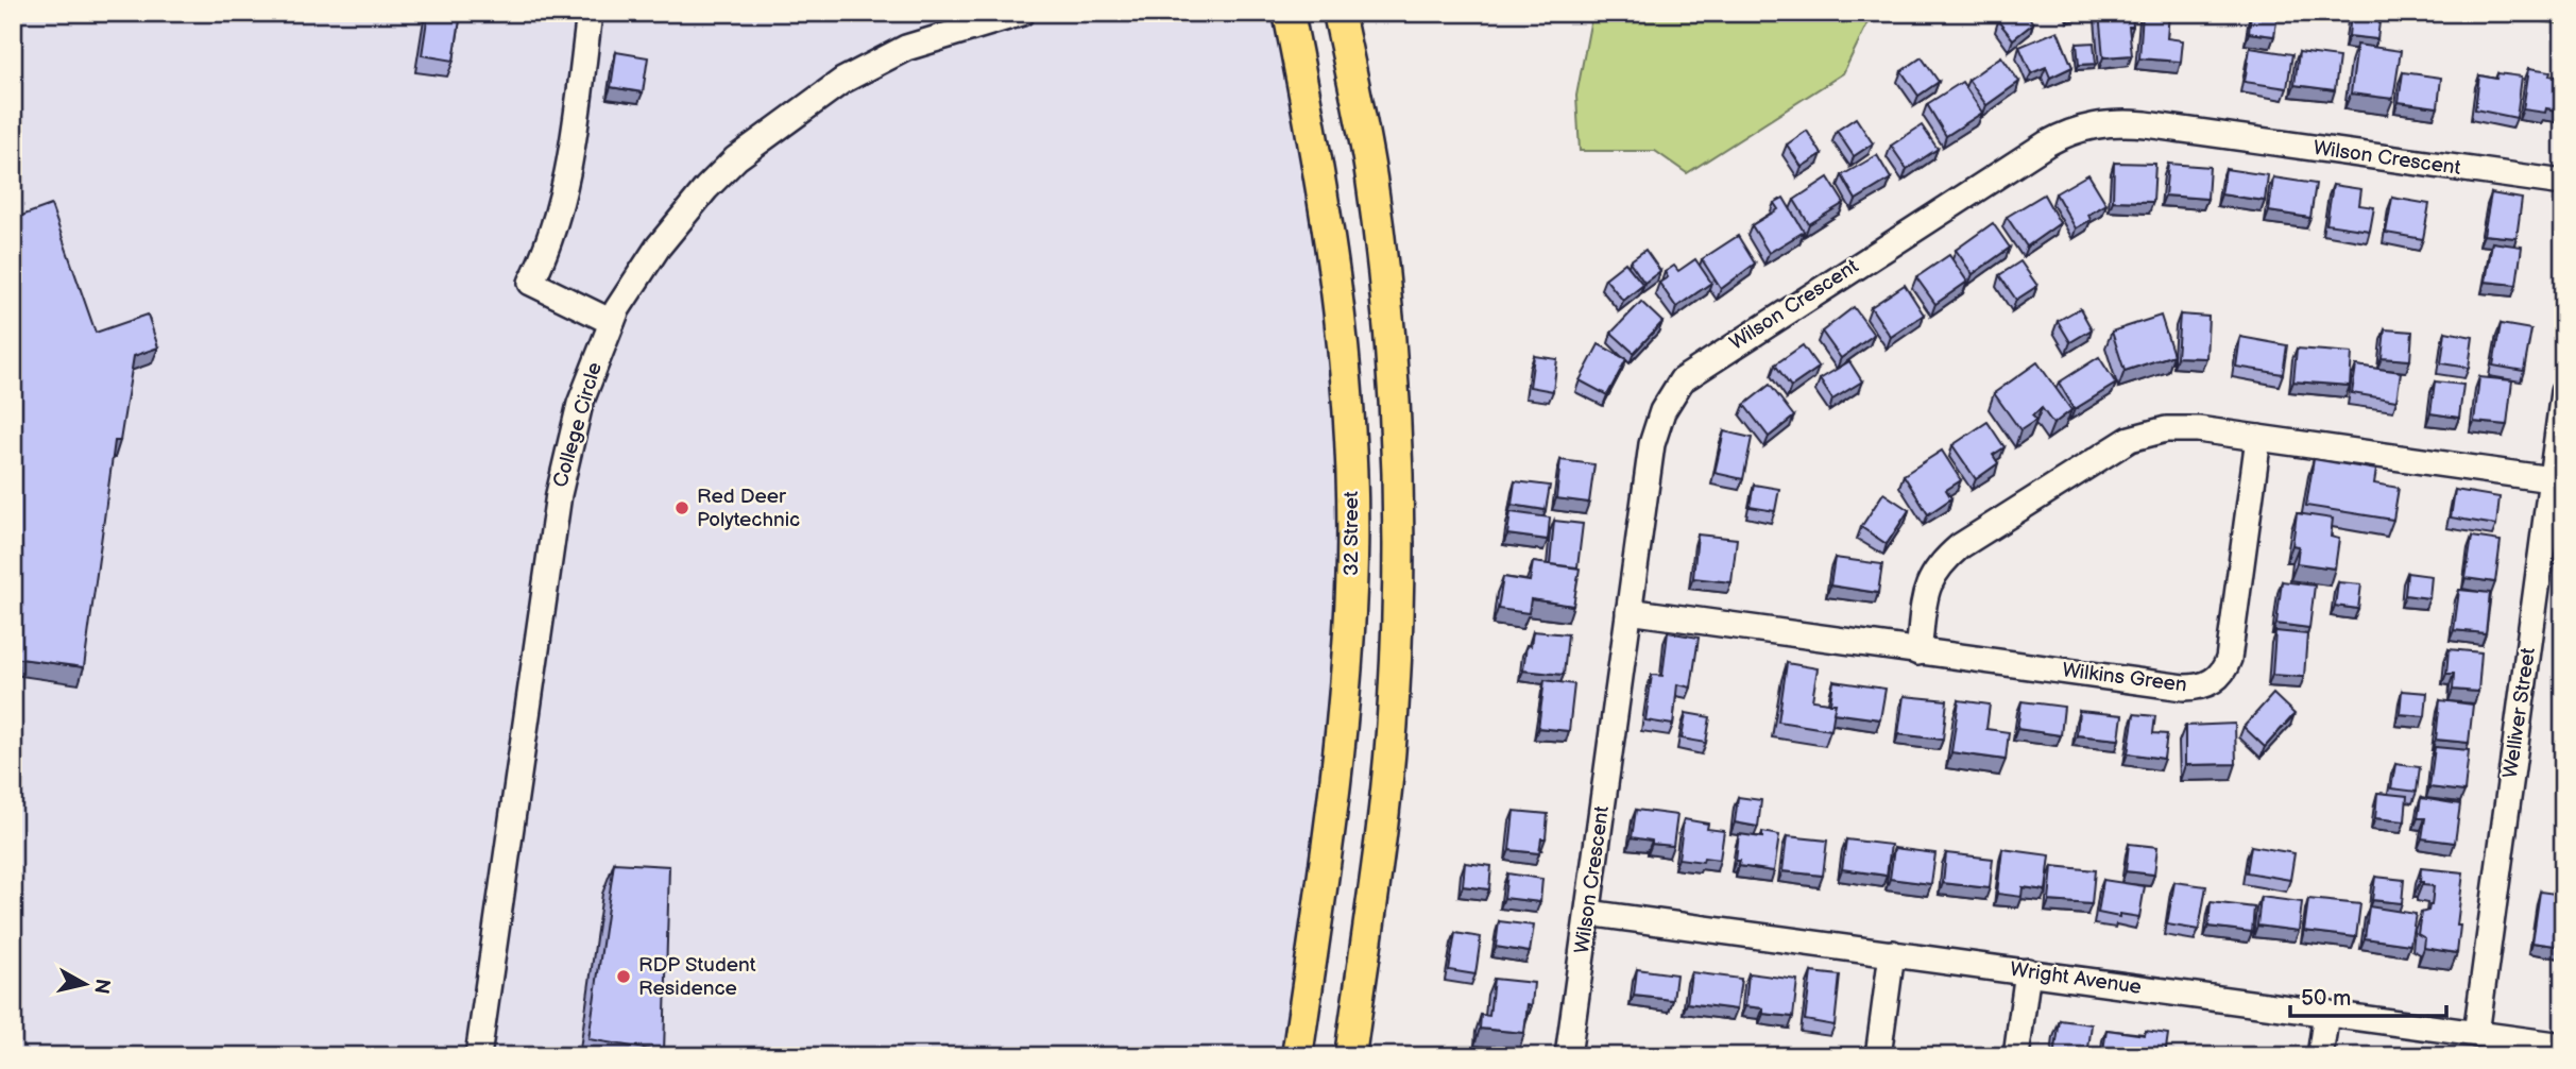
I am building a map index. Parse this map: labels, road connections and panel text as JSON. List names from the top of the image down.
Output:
{
  "streets": {
    "main road": ["32 Street"],
    "street": [
      "Wilson Crescent",
      "College Circle",
      "Wilkins Green",
      "Welliver Street",
      "Wright Avenue"
    ]
  },
  "crossings": [
    ["Wilson Crescent", "Wilkins Green"],
    ["Wilson Crescent", "Wright Avenue"],
    ["Welliver Street", "Wright Avenue"]
  ],
  "places": ["Red Deer Polytechnic", "RDP Student Residence"],
  "scale_bar": "50 m",
  "north": "right"
}
